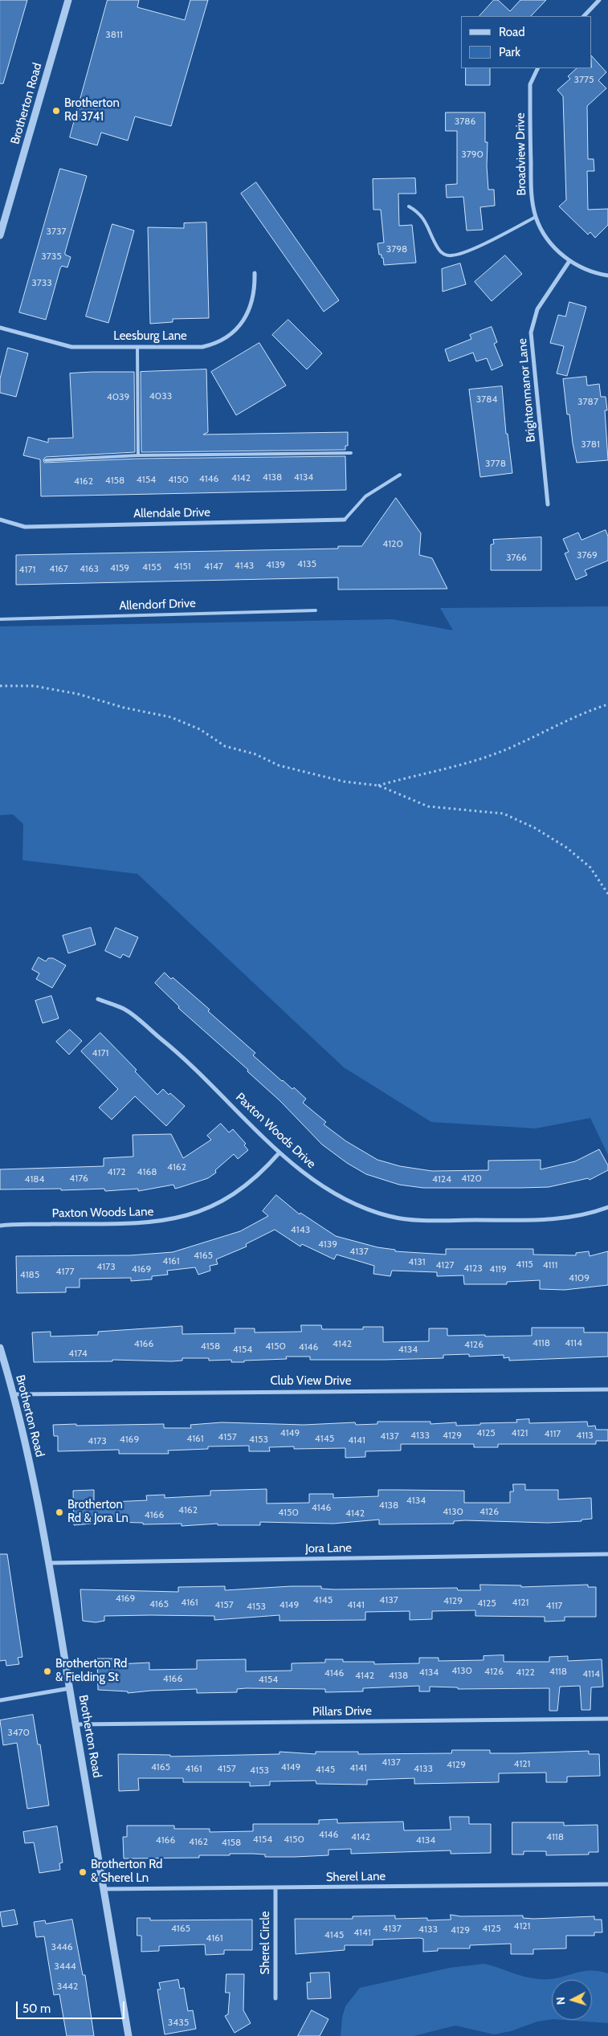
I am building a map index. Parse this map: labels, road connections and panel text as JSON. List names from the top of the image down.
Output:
{
  "streets": {
    "street": [
      "Brotherton Road",
      "Broadview Drive",
      "Leesburg Lane",
      "Brightonmanor Lane",
      "Allendale Drive",
      "Paxton Woods Drive",
      "Paxton Woods Lane",
      "Club View Drive",
      "Jora Lane",
      "Pillars Drive",
      "Sherel Lane",
      "Sherel Circle"
    ],
    "lane": ["Allendorf Drive"]
  },
  "crossings": [
    ["Brotherton Road", "Club View Drive"],
    ["Brotherton Road", "Jora Lane"],
    ["Brotherton Road", "Pillars Drive"],
    ["Brotherton Road", "Sherel Lane"],
    ["Broadview Drive", "Brightonmanor Lane"],
    ["Paxton Woods Drive", "Paxton Woods Lane"],
    ["Sherel Lane", "Sherel Circle"]
  ],
  "places": [
    "Brotherton Rd 3741",
    "Brotherton Rd & Jora Ln",
    "Brotherton Rd & Fielding St",
    "Brotherton Rd & Sherel Ln"
  ],
  "house_numbers": [
    "3811",
    "3775",
    "3786",
    "3790",
    "3737",
    "3798",
    "3735",
    "3733",
    "4033",
    "4039",
    "3784",
    "3787",
    "3781",
    "3778",
    "4138",
    "4134",
    "4142",
    "4146",
    "4154",
    "4150",
    "4158",
    "4162",
    "4120",
    "3769",
    "3766",
    "4135",
    "4139",
    "4143",
    "4151",
    "4147",
    "4155",
    "4159",
    "4167",
    "4163",
    "4171",
    "4171",
    "4162",
    "4172",
    "4168",
    "4176",
    "4120",
    "4184",
    "4124",
    "4143",
    "4139",
    "4137",
    "4165",
    "4161",
    "4131",
    "4115",
    "4127",
    "4111",
    "4173",
    "4123",
    "4169",
    "4119",
    "4177",
    "4185",
    "4109",
    "4118",
    "4114",
    "4166",
    "4142",
    "4126",
    "4158",
    "4150",
    "4146",
    "4154",
    "4134",
    "4174",
    "4149",
    "4125",
    "4121",
    "4117",
    "4133",
    "4129",
    "4113",
    "4137",
    "4157",
    "4161",
    "4145",
    "4169",
    "4153",
    "4141",
    "4173",
    "4134",
    "4138",
    "4146",
    "4162",
    "4130",
    "4126",
    "4150",
    "4142",
    "4166",
    "4169",
    "4145",
    "4137",
    "4129",
    "4161",
    "4121",
    "4125",
    "4165",
    "4157",
    "4149",
    "4141",
    "4117",
    "4153",
    "4130",
    "4126",
    "4118",
    "4134",
    "4122",
    "4146",
    "4114",
    "4142",
    "4138",
    "4166",
    "4154",
    "3470",
    "4137",
    "4121",
    "4129",
    "4165",
    "4149",
    "4141",
    "4161",
    "4157",
    "4133",
    "4145",
    "4153",
    "4146",
    "4142",
    "4118",
    "4154",
    "4150",
    "4166",
    "4134",
    "4162",
    "4158",
    "4121",
    "4165",
    "4137",
    "4125",
    "4133",
    "4129",
    "4141",
    "4145",
    "4161",
    "3446",
    "3444",
    "3442",
    "3435"
  ],
  "legend": ["Road", "Park"],
  "scale_bar": "50 m",
  "north": "left"
}
